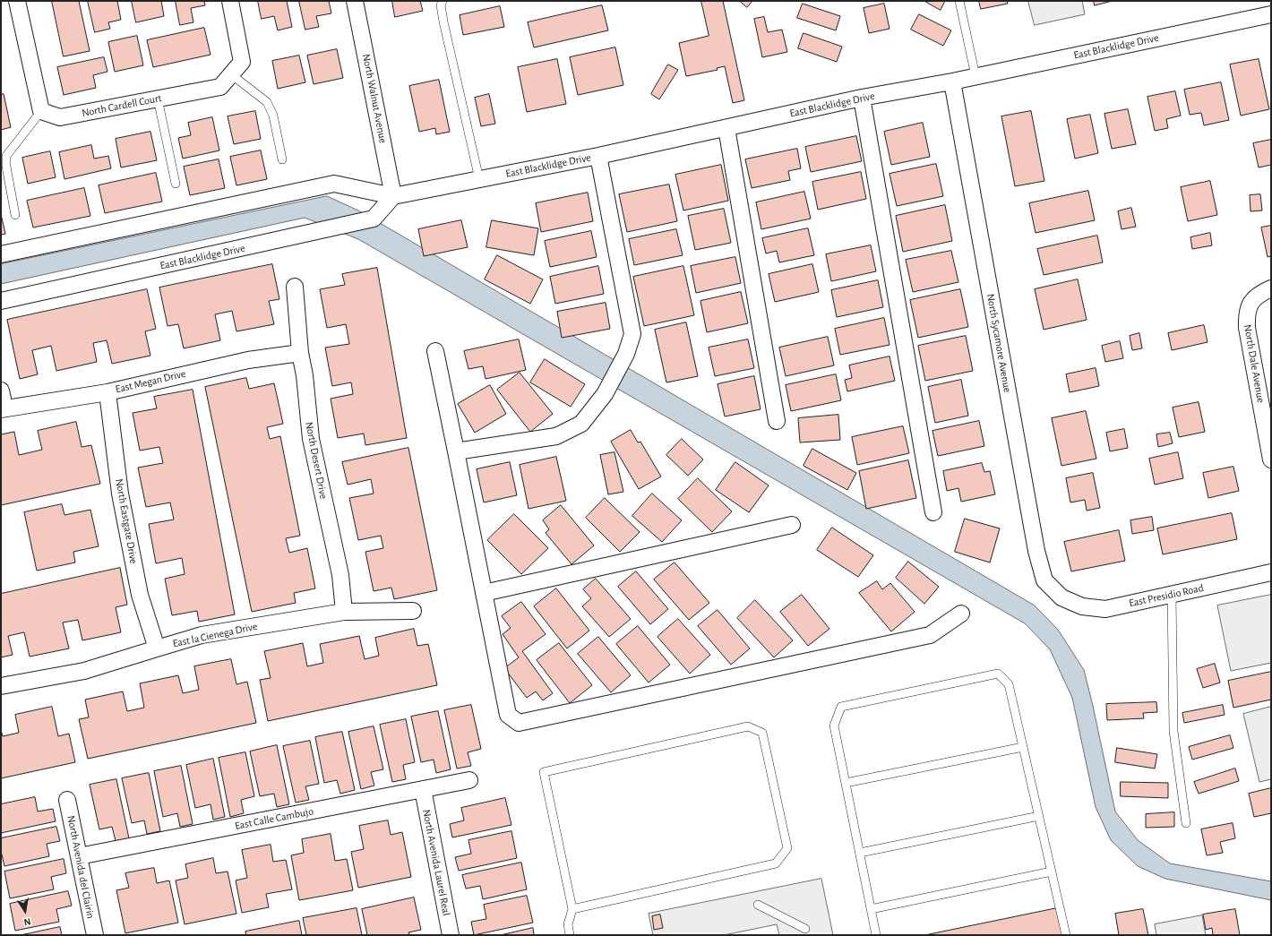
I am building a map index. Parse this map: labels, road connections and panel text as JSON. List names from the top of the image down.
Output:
{
  "streets": {
    "street": [
      "East Blacklidge Drive",
      "North Walnut Avenue",
      "North Cardell Court",
      "North Sycamore Avenue",
      "North Dale Avenue",
      "East Megan Drive",
      "North Desert Drive",
      "North Eastgate Drive",
      "East Presidio Road",
      "East la Cienega Drive",
      "East Calle Cambujo",
      "North Avenida Laurel Real",
      "North Avenida del Clairin"
    ]
  },
  "crossings": [
    ["East Blacklidge Drive", "North Walnut Avenue"],
    ["East Blacklidge Drive", "North Sycamore Avenue"],
    ["North Sycamore Avenue", "East Presidio Road"],
    ["East Megan Drive", "North Desert Drive"],
    ["East Megan Drive", "North Eastgate Drive"],
    ["North Desert Drive", "East la Cienega Drive"],
    ["North Eastgate Drive", "East la Cienega Drive"],
    ["East Calle Cambujo", "North Avenida Laurel Real"],
    ["East Calle Cambujo", "North Avenida del Clairin"]
  ],
  "north": "bottom"
}
